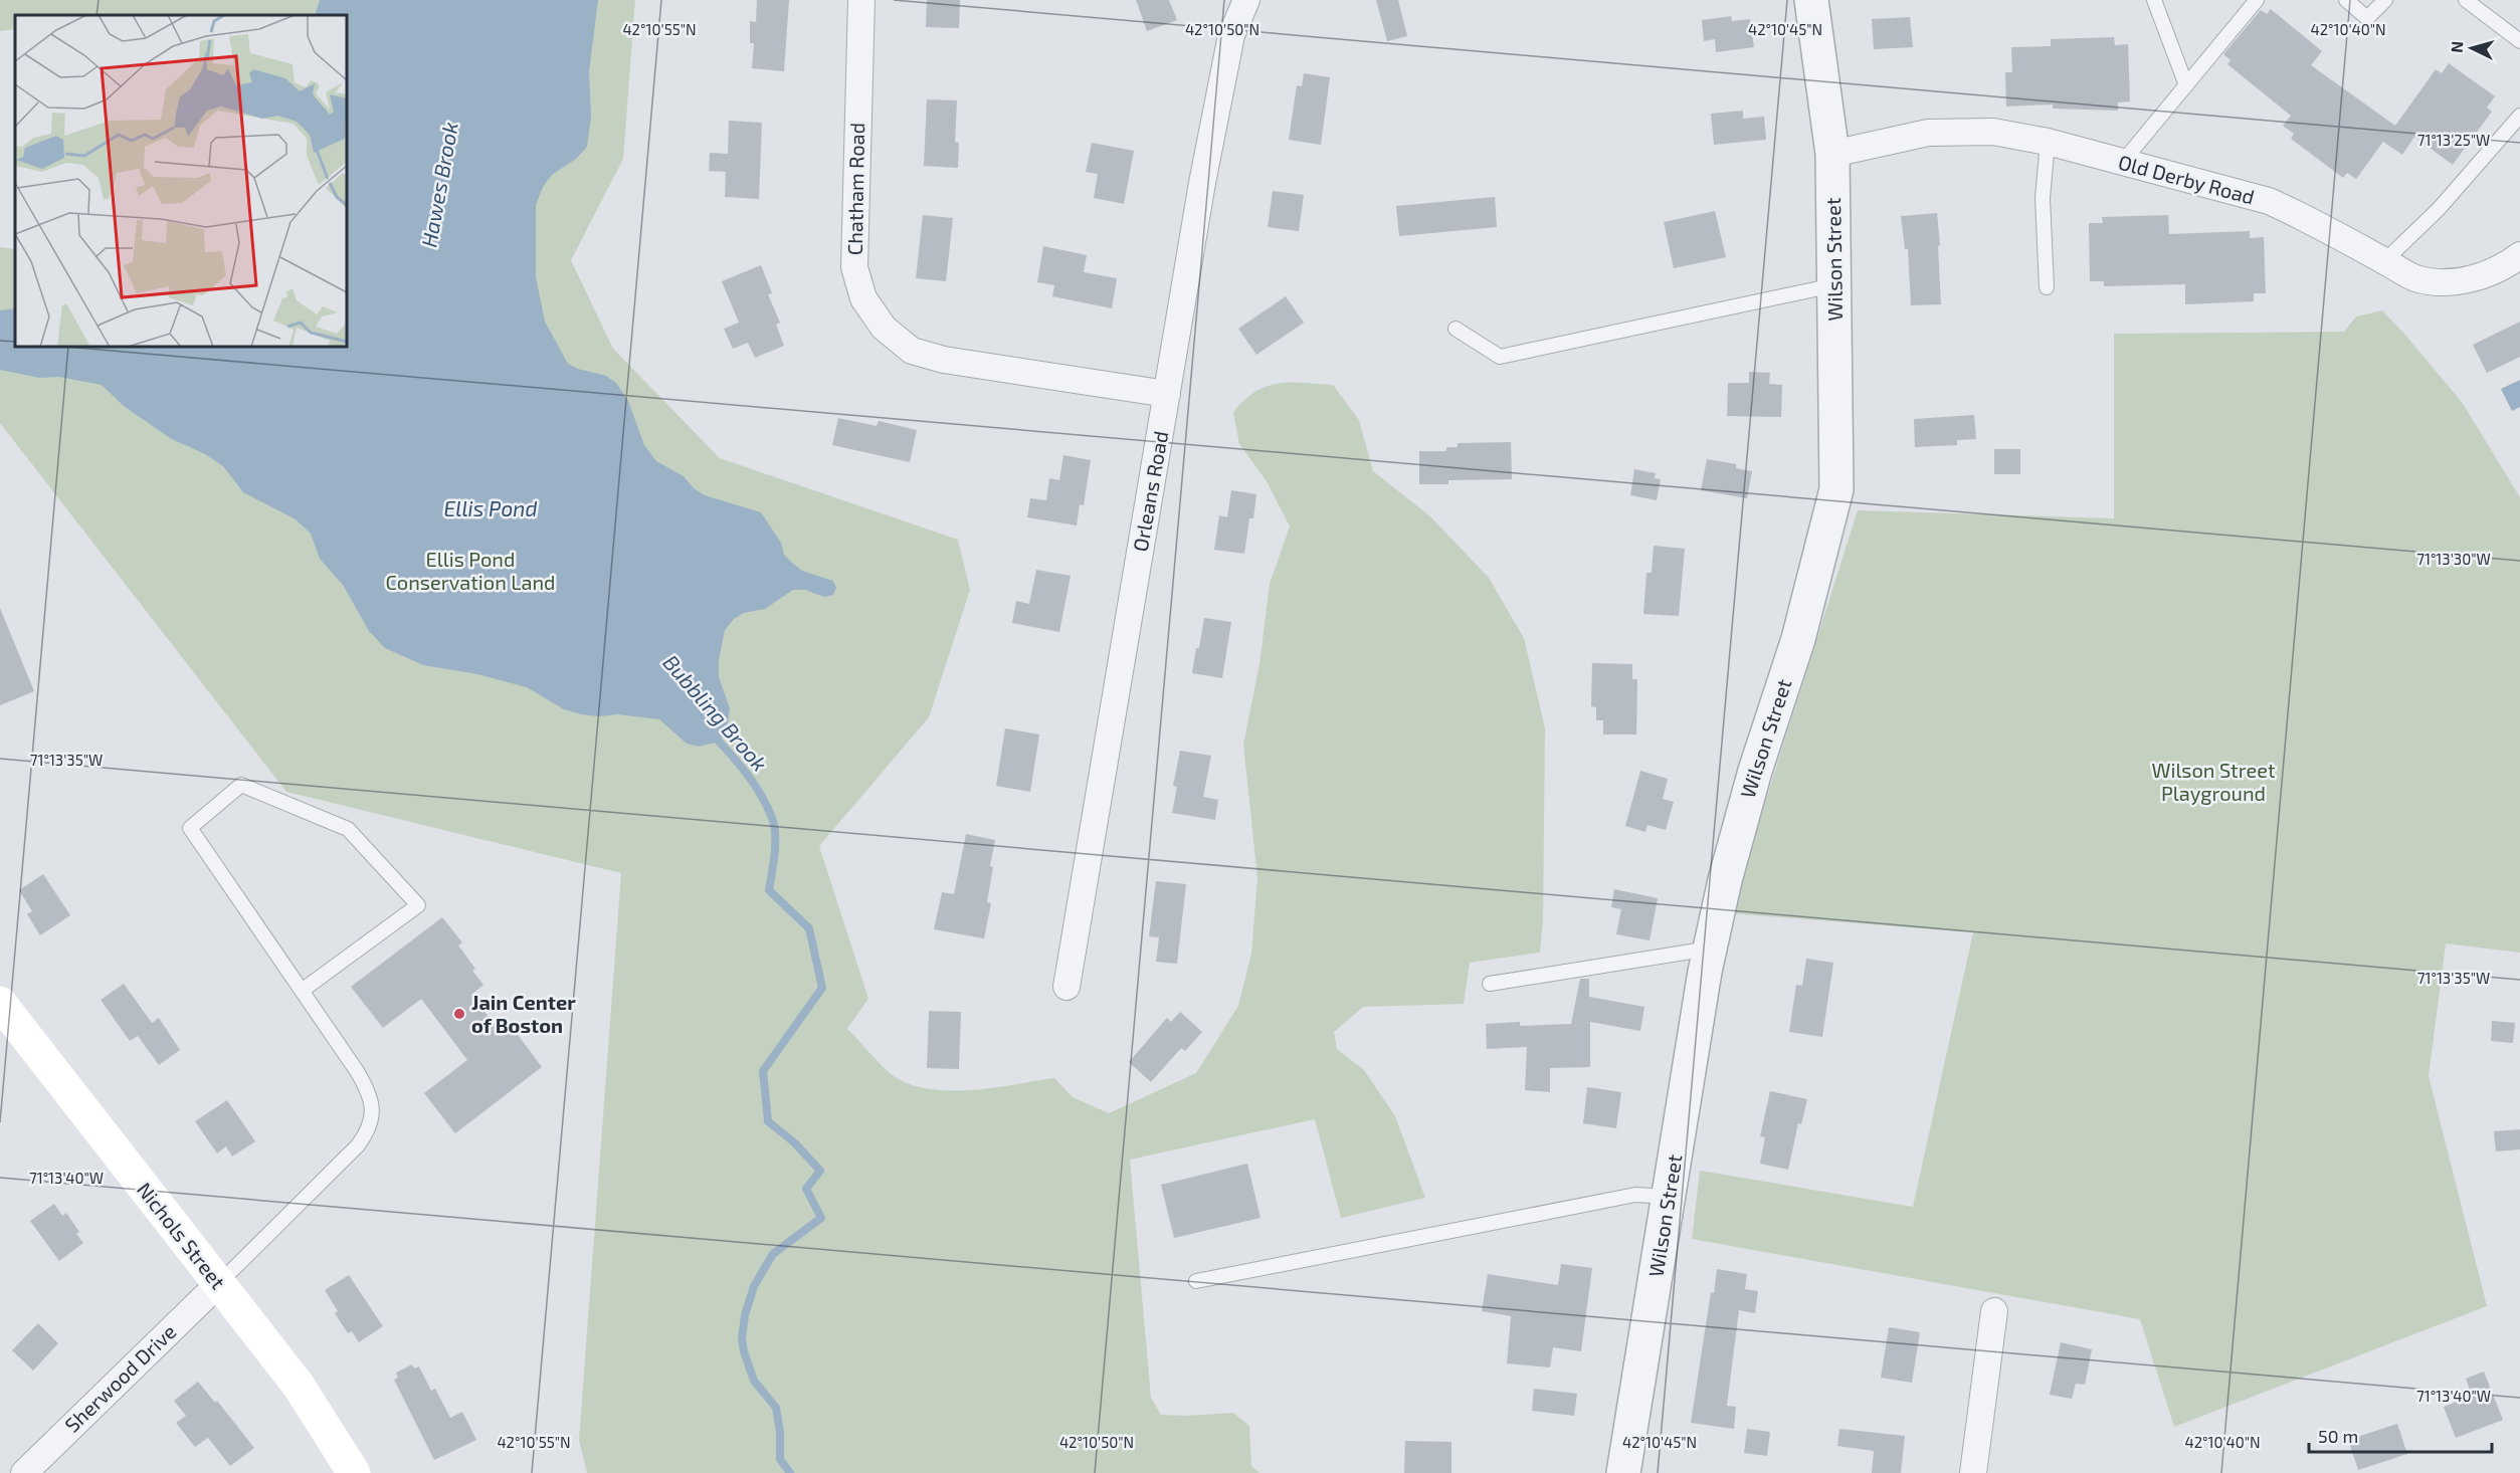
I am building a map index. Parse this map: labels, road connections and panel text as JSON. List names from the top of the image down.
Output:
{
  "streets": {
    "main road": ["Nichols Street"],
    "street": [
      "Old Derby Road",
      "Chatham Road",
      "Wilson Street",
      "Orleans Road",
      "Sherwood Drive"
    ]
  },
  "crossings": [
    ["Old Derby Road", "Wilson Street"],
    ["Chatham Road", "Orleans Road"],
    ["Nichols Street", "Sherwood Drive"]
  ],
  "water": ["Hawes Brook", "Ellis Pond", "Bubbling Brook"],
  "parks": ["Ellis Pond Conservation Land", "Wilson Street Playground"],
  "places": ["Jain Center of Boston"],
  "scale_bar": "50 m",
  "north": "left",
  "coordinates": [
    "42°10'55\"N",
    "42°10'50\"N",
    "42°10'45\"N",
    "42°10'40\"N",
    "71°13'25\"W",
    "71°13'30\"W",
    "71°13'35\"W",
    "71°13'40\"W"
  ]
}
